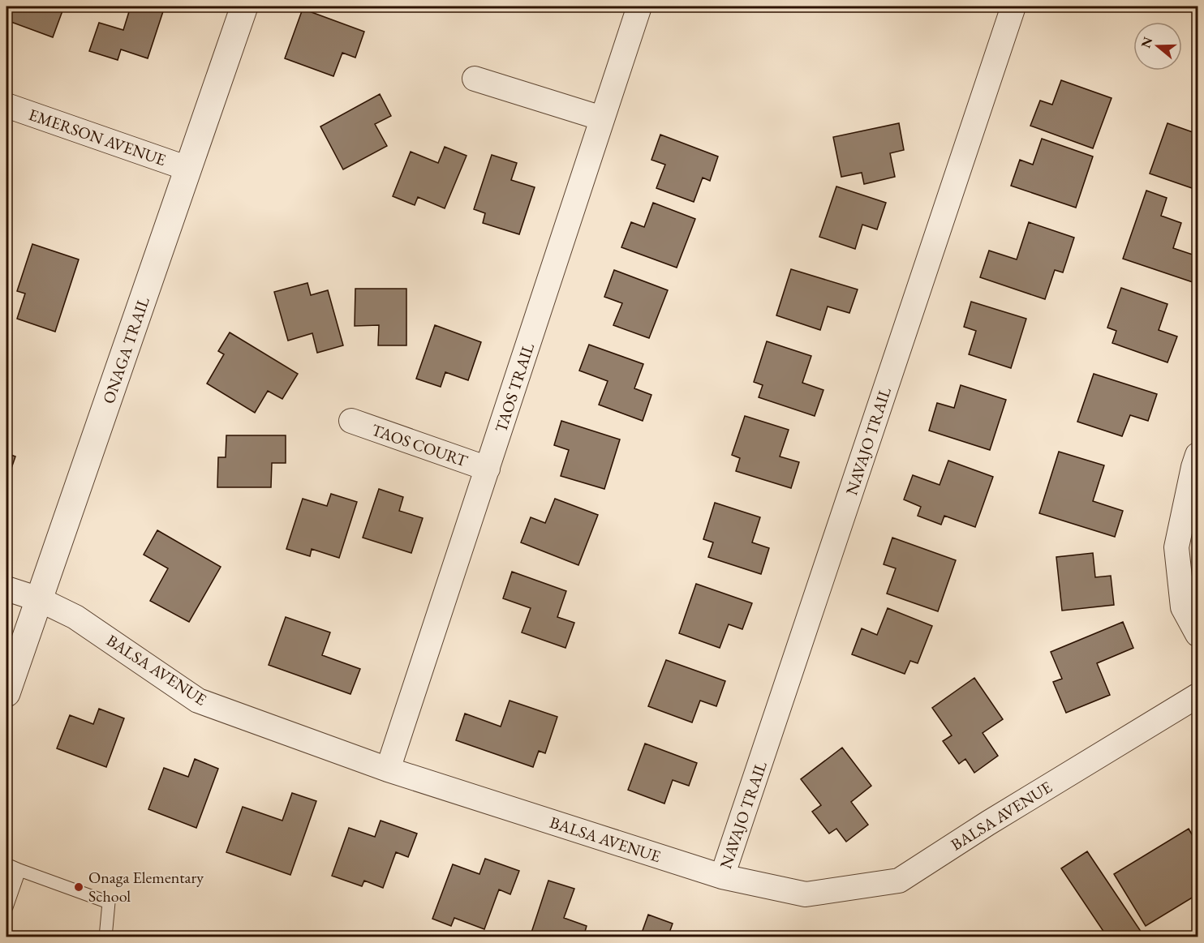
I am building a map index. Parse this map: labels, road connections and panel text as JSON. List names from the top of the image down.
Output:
{
  "streets": {
    "street": [
      "EMERSON AVENUE",
      "ONAGA TRAIL",
      "TAOS TRAIL",
      "NAVAJO TRAIL",
      "TAOS COURT",
      "BALSA AVENUE"
    ]
  },
  "crossings": [
    ["EMERSON AVENUE", "ONAGA TRAIL"],
    ["ONAGA TRAIL", "BALSA AVENUE"],
    ["TAOS TRAIL", "TAOS COURT"],
    ["TAOS TRAIL", "BALSA AVENUE"],
    ["NAVAJO TRAIL", "BALSA AVENUE"]
  ],
  "places": ["Onaga Elementary School"],
  "north": "left"
}
